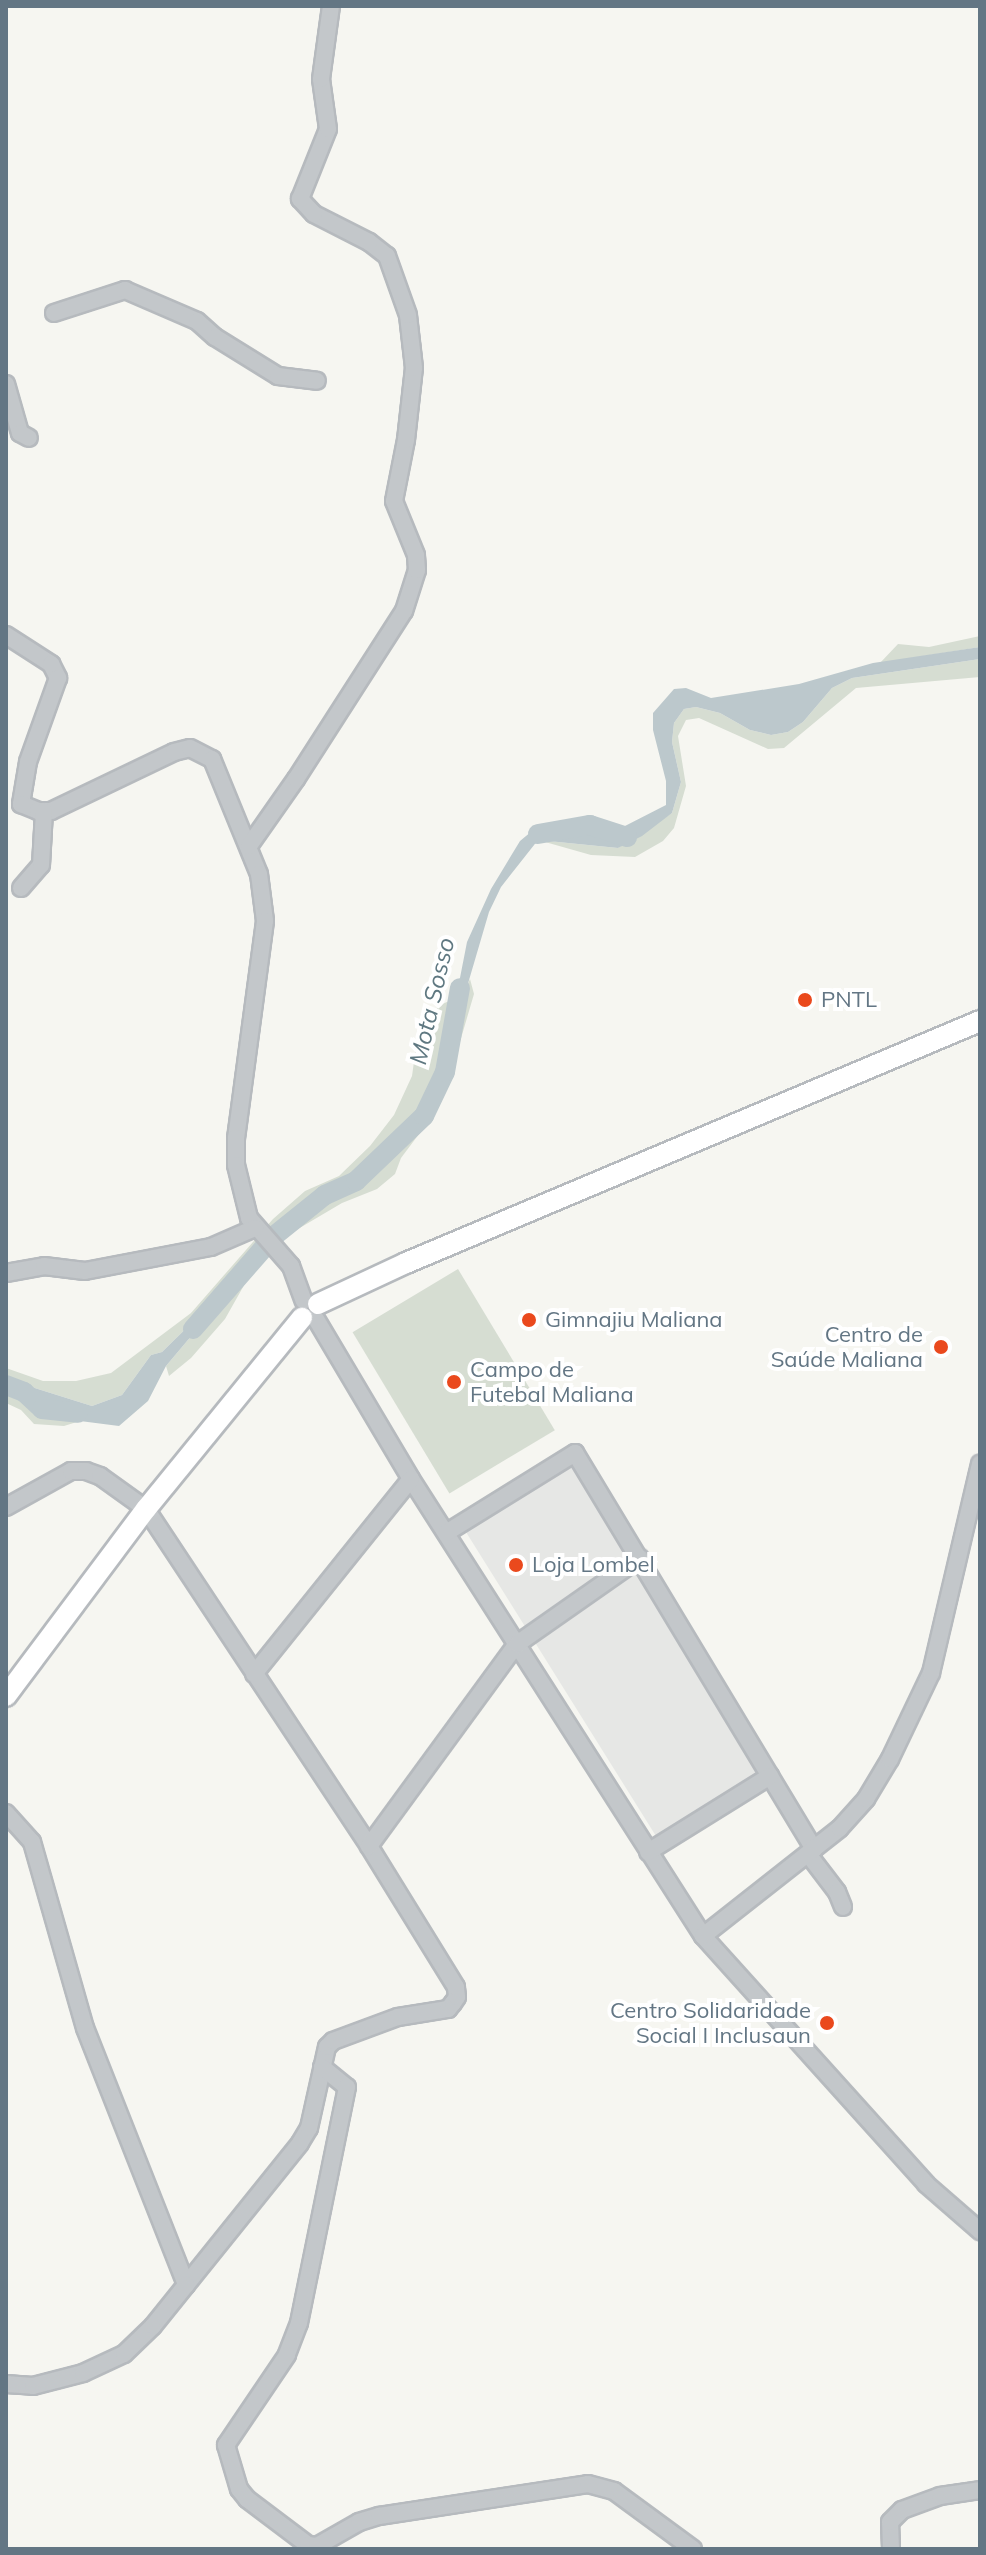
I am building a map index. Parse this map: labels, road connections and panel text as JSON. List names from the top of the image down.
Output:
{
  "water": ["Mota Sosso"],
  "places": [
    "PNTL",
    "Gimnajiu Maliana",
    "Centro de Saúde Maliana",
    "Campo de Futebal Maliana",
    "Loja Lombel",
    "Centro Solidaridade Social I Inclusaun"
  ]
}
